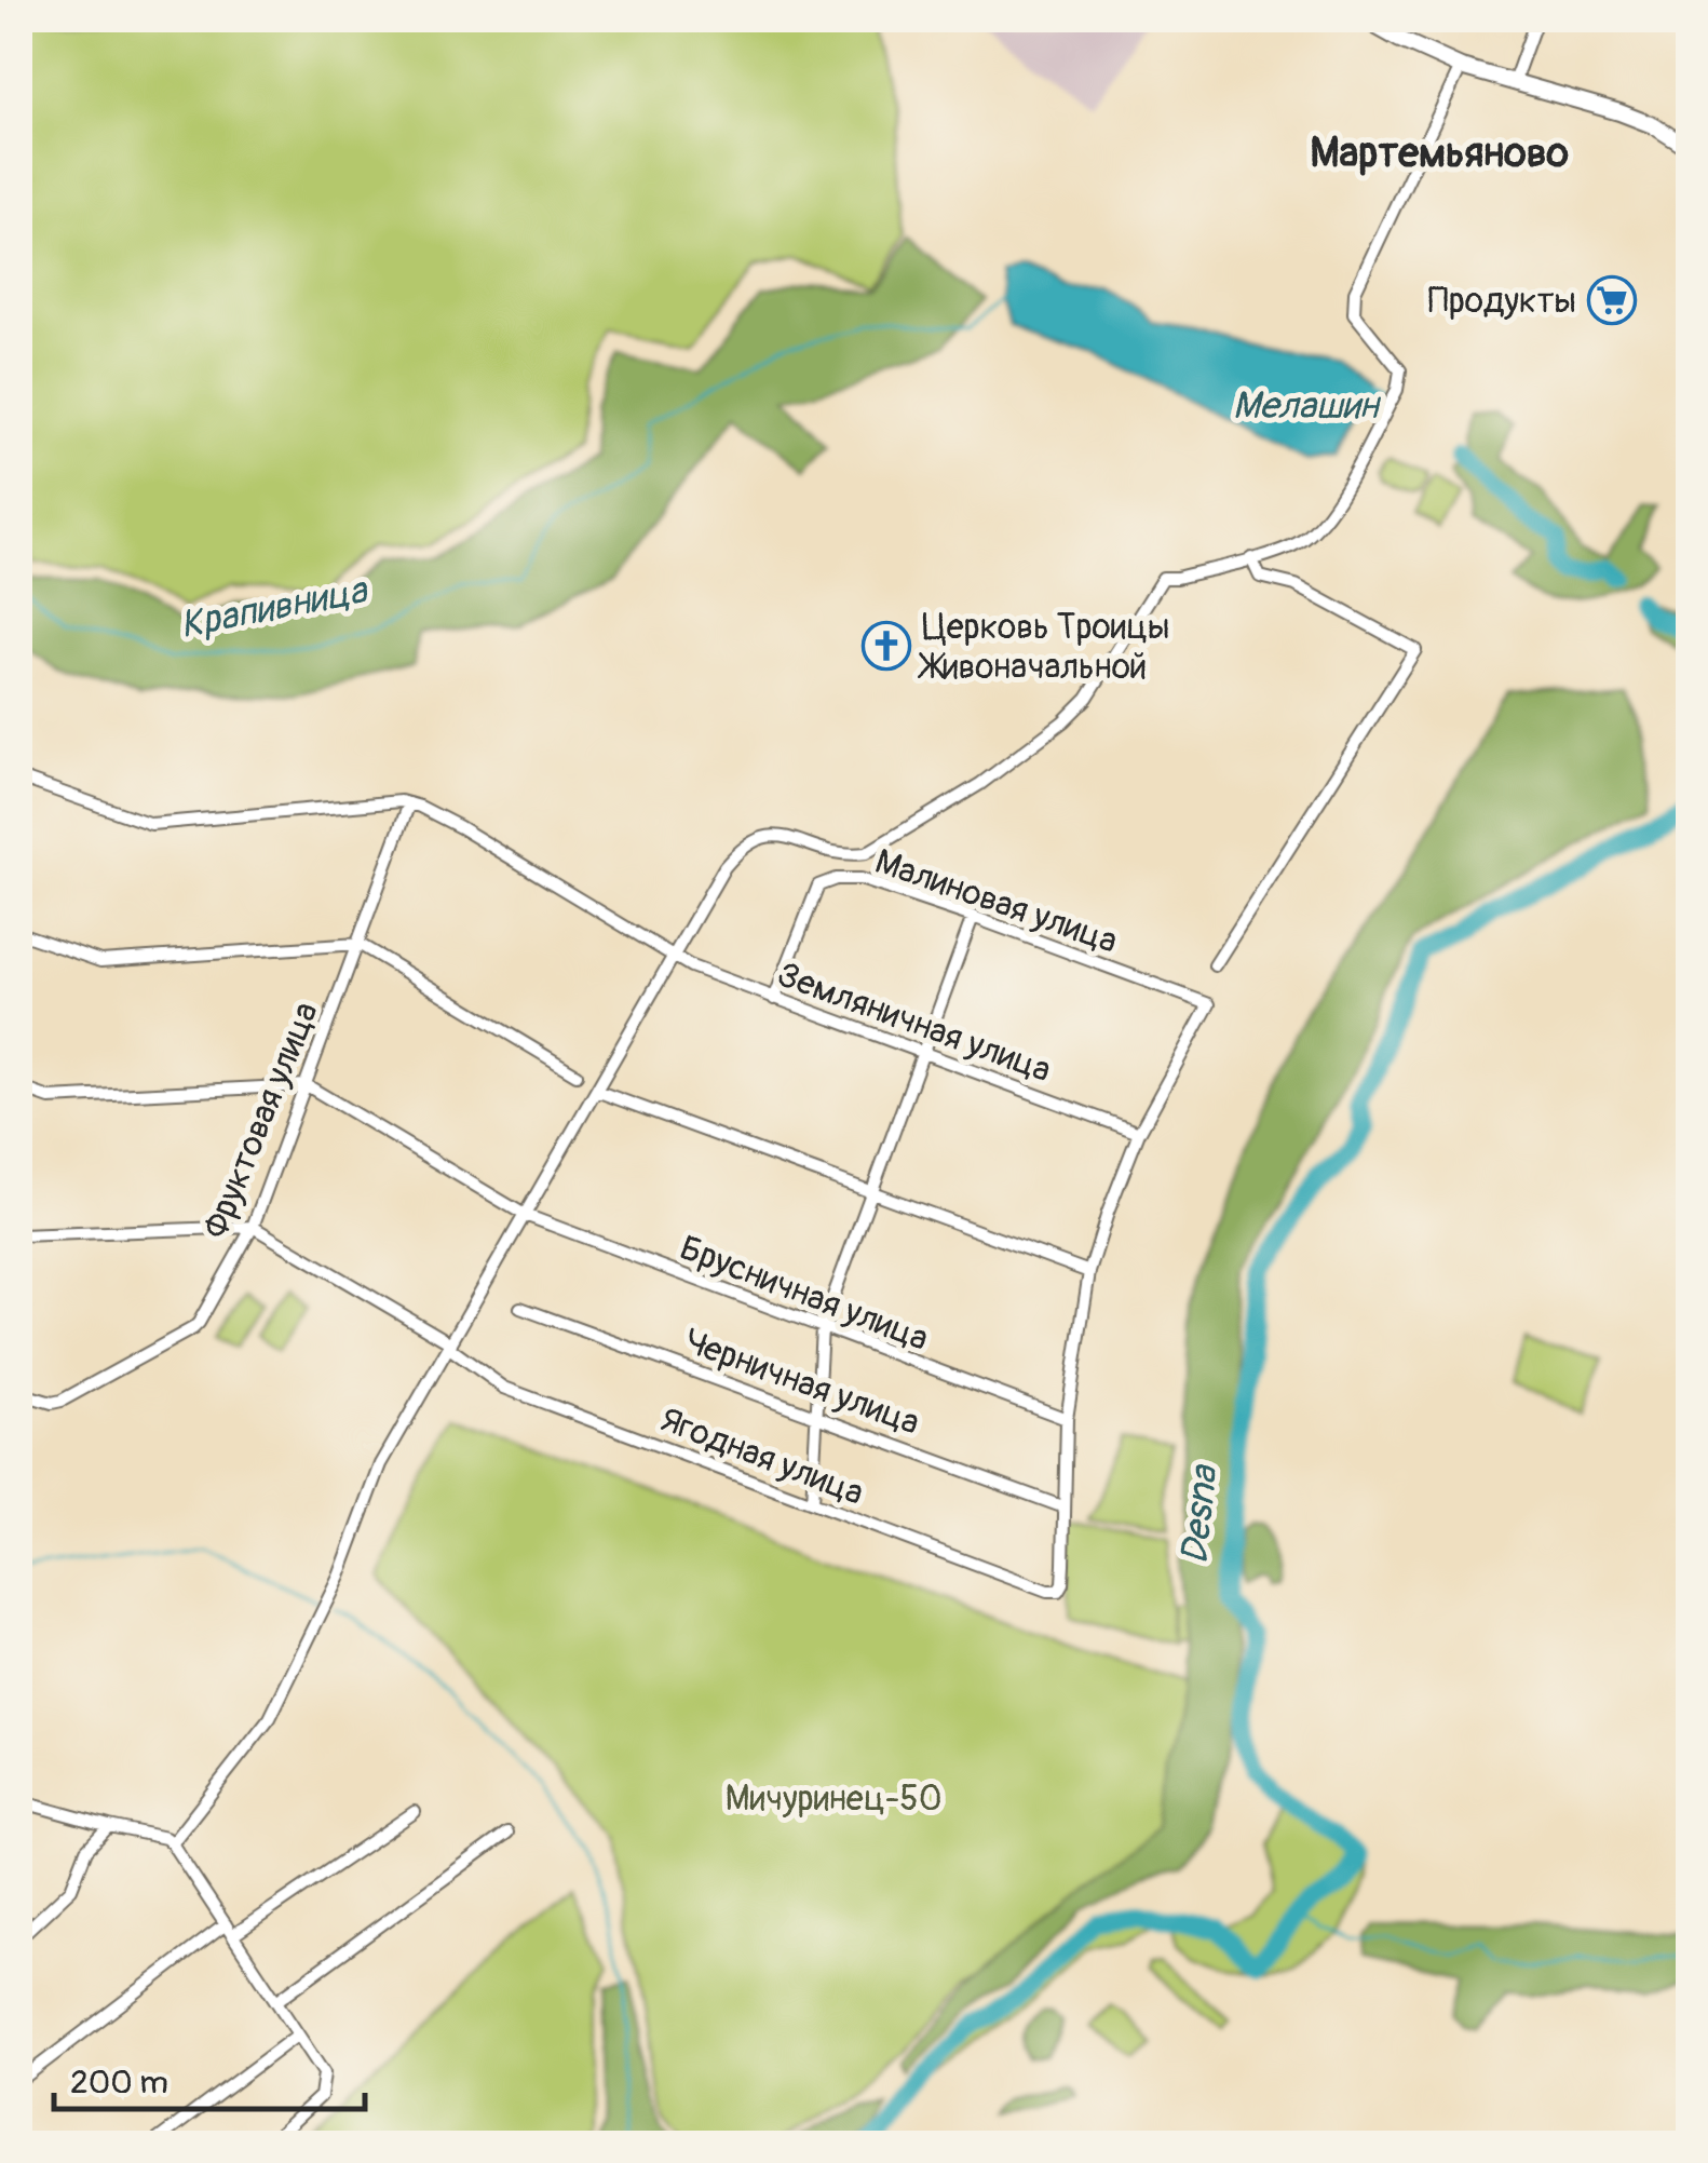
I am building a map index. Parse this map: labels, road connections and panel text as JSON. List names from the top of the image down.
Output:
{
  "streets": {
    "street": [
      "Малиновая улица",
      "Земляничная улица",
      "Фруктовая улица",
      "Брусничная улица",
      "Черничная улица",
      "Ягодная улица"
    ]
  },
  "crossings": [
    ["Малиновая улица", "Земляничная улица"],
    ["Фруктовая улица", "Брусничная улица"],
    ["Фруктовая улица", "Ягодная улица"],
    ["Черничная улица", "Ягодная улица"]
  ],
  "districts": ["Мартемьяново"],
  "water": ["Мелашин", "Крапивница", "Desna"],
  "parks": ["Мичуринец-50"],
  "places": {
    "supermarket": ["Продукты"],
    "church": ["Церковь Троицы Живоначальной"]
  },
  "scale_bar": "200 m"
}
